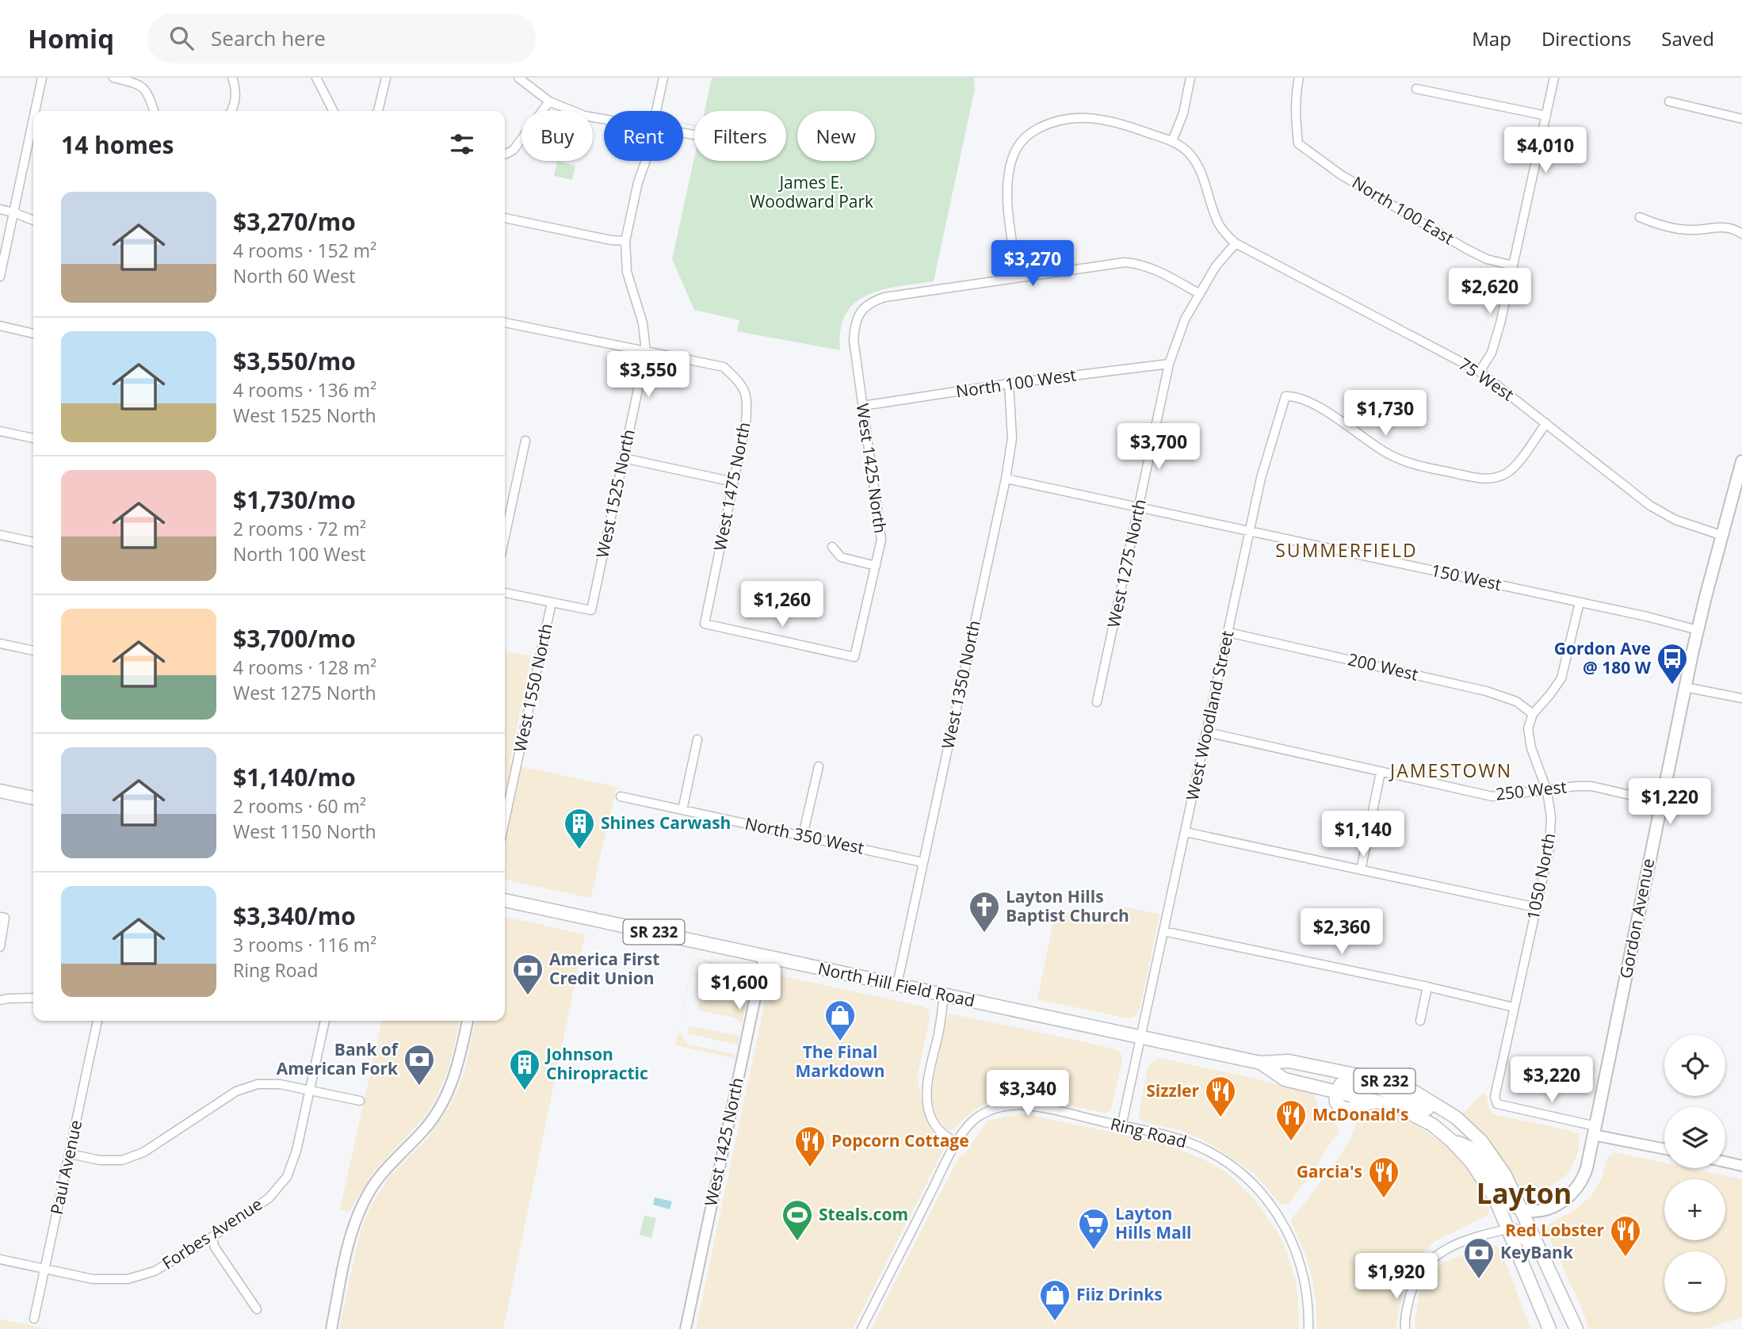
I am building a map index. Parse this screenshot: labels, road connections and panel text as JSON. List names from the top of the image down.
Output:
{
  "streets": {
    "main road": ["Gordon Avenue", "SR 232", "North Hill Field Road"],
    "street": [
      "North 100 East",
      "75 West",
      "North 100 West",
      "West 1425 North",
      "West 1475 North",
      "West 1525 North",
      "West 1275 North",
      "150 West",
      "200 West",
      "West 1350 North",
      "West 1550 North",
      "West Woodland Street",
      "250 West",
      "North 350 West",
      "1050 North",
      "Ring Road",
      "Paul Avenue",
      "Forbes Avenue"
    ]
  },
  "crossings": [
    ["75 West", "West 1275 North"],
    ["75 West", "West Woodland Street"],
    ["75 West", "Gordon Avenue"],
    ["North 100 West", "West 1425 North"],
    ["North 100 West", "West 1275 North"],
    ["North 100 West", "West 1350 North"],
    ["West 1425 North", "West 1475 North"],
    ["West 1425 North", "North Hill Field Road"],
    ["West 1475 North", "West 1525 North"],
    ["West 1525 North", "West 1550 North"],
    ["West 1275 North", "150 West"],
    ["150 West", "West 1350 North"],
    ["150 West", "West Woodland Street"],
    ["150 West", "Gordon Avenue"],
    ["200 West", "West Woodland Street"],
    ["200 West", "1050 North"],
    ["West 1350 North", "North 350 West"],
    ["West 1350 North", "North Hill Field Road"],
    ["West Woodland Street", "250 West"],
    ["West Woodland Street", "North Hill Field Road"],
    ["West Woodland Street", "Ring Road"],
    ["250 West", "1050 North"],
    ["250 West", "Gordon Avenue"],
    ["1050 North", "Gordon Avenue"],
    ["Gordon Avenue", "SR 232"],
    ["SR 232", "North Hill Field Road"],
    ["Paul Avenue", "Forbes Avenue"]
  ],
  "districts": ["SUMMERFIELD", "JAMESTOWN", "Layton"],
  "parks": ["James E. Woodward Park"],
  "places": {
    "bus stop": ["Gordon Ave @ 180 W"],
    "building": ["Shines Carwash", "Johnson Chiropractic"],
    "church": ["Layton Hills Baptist Church"],
    "bank": ["America First Credit Union", "Bank of American Fork", "KeyBank"],
    "shop": ["The Final Markdown", "Fiiz Drinks"],
    "restaurant": [
      "Sizzler",
      "McDonald's",
      "Popcorn Cottage",
      "Garcia's",
      "Red Lobster"
    ],
    "sports": ["Steals.com"],
    "supermarket": ["Layton Hills Mall"]
  },
  "page": {
    "header": "Homiq",
    "search": "Search here",
    "nav": ["Map", "Directions", "Saved"],
    "chip": [
      "Buy",
      "Rent",
      "Filters",
      "New"
    ],
    "heading": "14 homes",
    "price": [
      "$4,010",
      "$3,270",
      "$2,620",
      "$3,550",
      "$1,730",
      "$3,700",
      "$1,260",
      "$1,220",
      "$1,140",
      "$2,360",
      "$1,600",
      "$3,220",
      "$3,340",
      "$1,920"
    ],
    "list": [
      {
        "name": "$3,270/mo",
        "note": "4 rooms · 152 m² · North 60 West"
      },
      {
        "name": "$3,550/mo",
        "note": "4 rooms · 136 m² · West 1525 North"
      },
      {
        "name": "$1,730/mo",
        "note": "2 rooms · 72 m² · North 100 West"
      },
      {
        "name": "$3,700/mo",
        "note": "4 rooms · 128 m² · West 1275 North"
      },
      {
        "name": "$1,140/mo",
        "note": "2 rooms · 60 m² · West 1150 North"
      },
      {
        "name": "$3,340/mo",
        "note": "3 rooms · 116 m² · Ring Road"
      }
    ],
    "map_buttons": ["+", "−"]
  }
}
